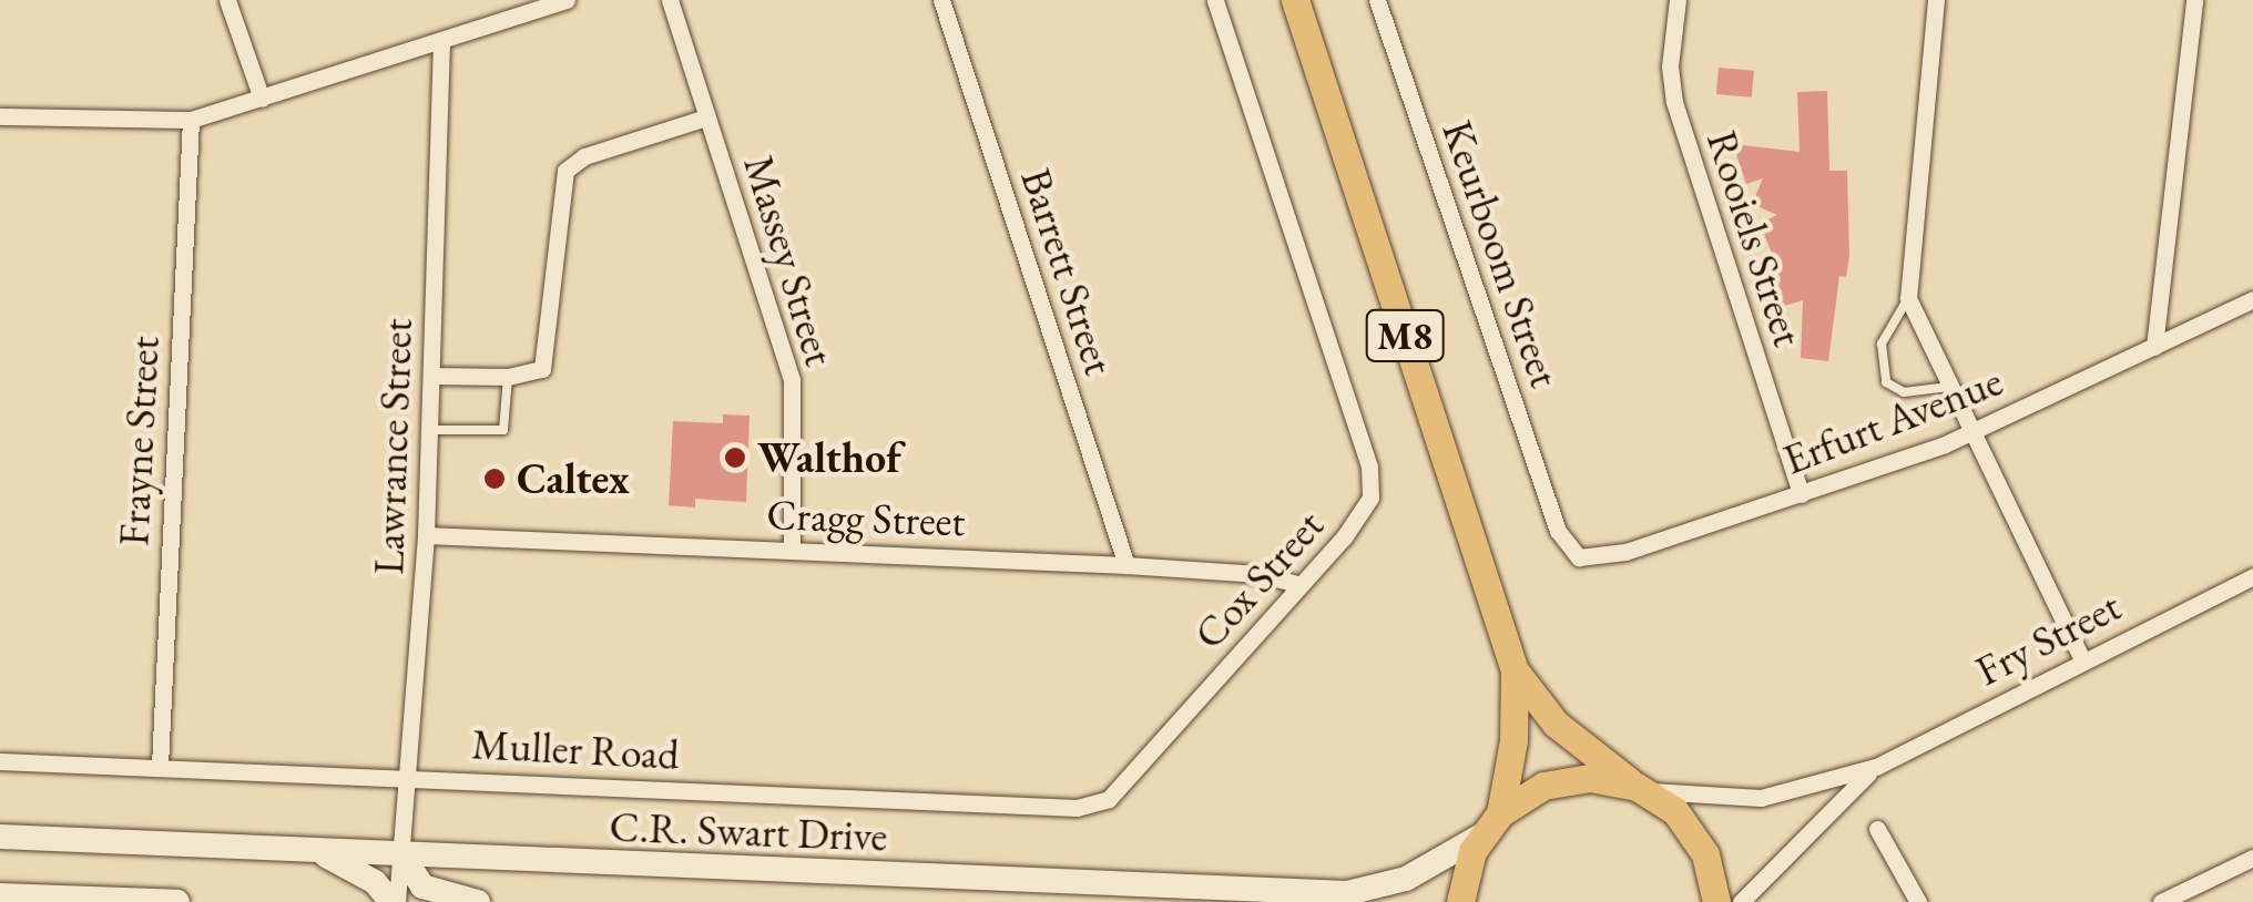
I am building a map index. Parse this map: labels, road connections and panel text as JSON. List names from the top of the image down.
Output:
{
  "streets": {
    "main road": ["M8", "C.R. Swart Drive"],
    "street": [
      "Rooiels Street",
      "Keurboom Street",
      "Massey Street",
      "Barrett Street",
      "Erfurt Avenue",
      "Frayne Street",
      "Lawrance Street",
      "Cragg Street",
      "Cox Street",
      "Fry Street",
      "Muller Road"
    ]
  },
  "crossings": [
    ["Rooiels Street", "Erfurt Avenue"],
    ["Keurboom Street", "Erfurt Avenue"],
    ["Massey Street", "Cragg Street"],
    ["Barrett Street", "Cragg Street"],
    ["M8", "Fry Street"],
    ["M8", "C.R. Swart Drive"],
    ["Frayne Street", "Muller Road"],
    ["Lawrance Street", "Cragg Street"],
    ["Lawrance Street", "Muller Road"],
    ["Lawrance Street", "C.R. Swart Drive"],
    ["Cragg Street", "Cox Street"],
    ["Cox Street", "Muller Road"]
  ],
  "places": ["Walthof", "Caltex"]
}
